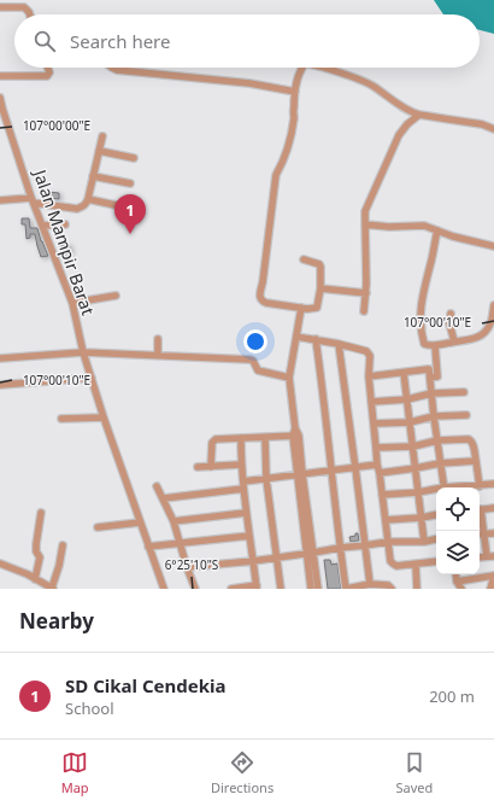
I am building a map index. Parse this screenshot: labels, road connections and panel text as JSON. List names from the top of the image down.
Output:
{
  "streets": {
    "street": ["Jalan Mampir Barat"]
  },
  "page": {
    "search": "Search here",
    "pins": "1",
    "heading": "Nearby",
    "list": [
      {
        "mark": "1",
        "name": "SD Cikal Cendekia",
        "note": "School",
        "value": "200 m"
      }
    ],
    "nav": ["Map", "Directions", "Saved"]
  },
  "coordinates": ["107°00'00\"E", "107°00'10\"E", "6°25'10\"S"]
}
